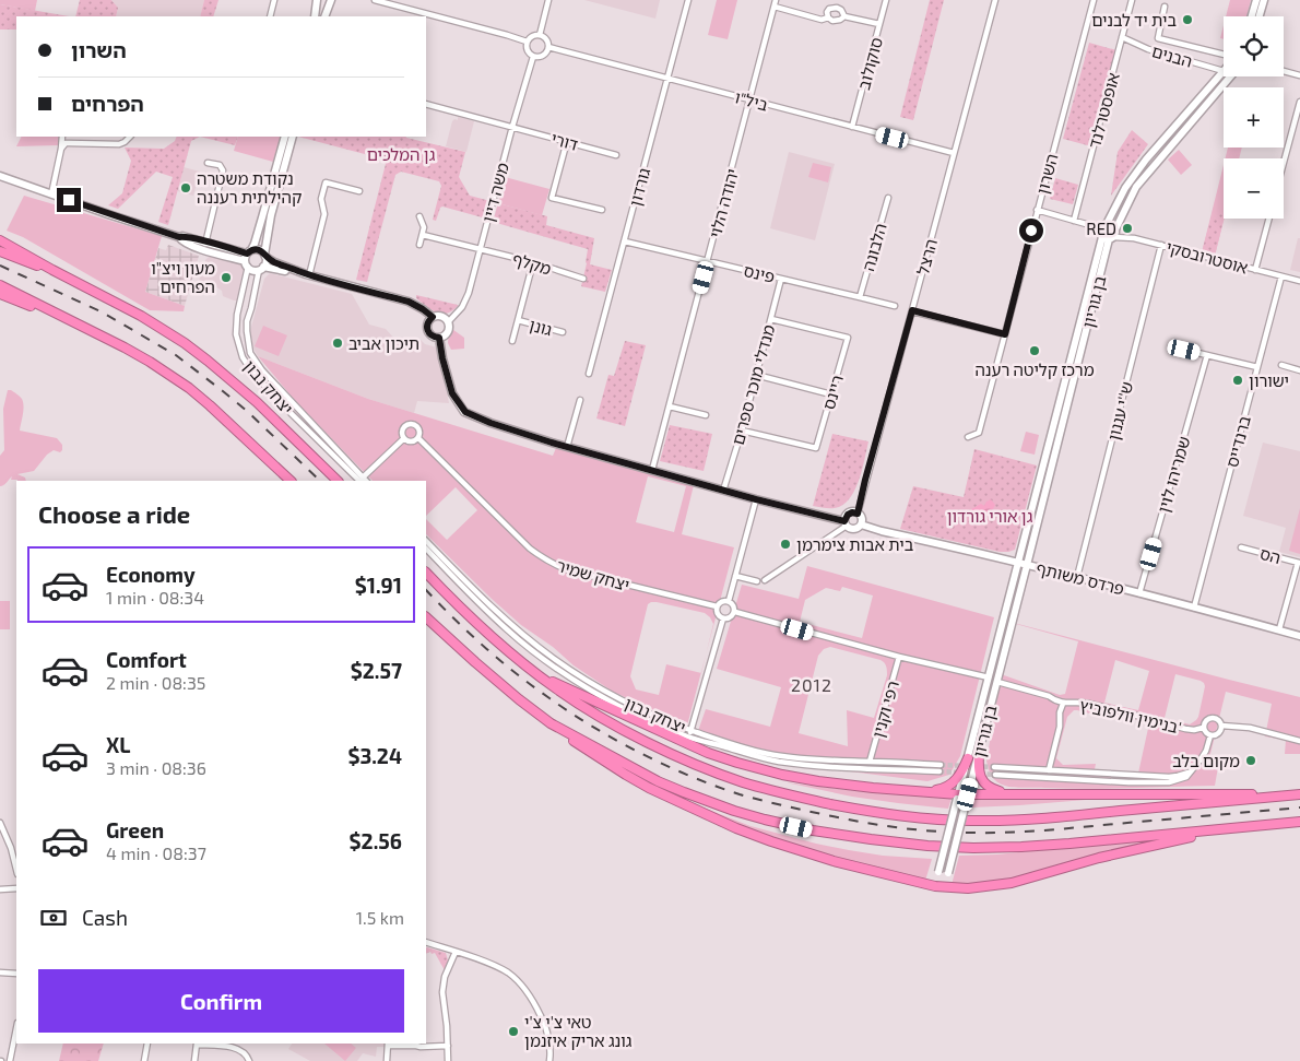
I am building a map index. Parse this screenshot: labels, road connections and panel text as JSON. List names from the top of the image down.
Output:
{
  "streets": {
    "street": [
      "הבנים",
      "סוקולוב",
      "ביל\"ו",
      "אופסטרלנד",
      "דורי",
      "השרון",
      "גורדון",
      "משה דיין",
      "יהודה הלוי",
      "הלבונה",
      "הרצל",
      "אוסטרובסקי",
      "מקלף",
      "פינס",
      "בן גוריון",
      "גונן",
      "מנדלי מוכר ספרים",
      "יצחק נבון",
      "ריינס",
      "ש''י עגנון",
      "ברנדייס",
      "שמריהו לוין",
      "הס",
      "יצחק שמיר",
      "פרדס משותף",
      "רפי וקנין",
      "בנימין וולפוביץ'"
    ]
  },
  "crossings": [
    ["הבנים", "אופסטרלנד"],
    ["סוקולוב", "ביל\"ו"],
    ["ביל\"ו", "גורדון"],
    ["ביל\"ו", "משה דיין"],
    ["ביל\"ו", "יהודה הלוי"],
    ["ביל\"ו", "הרצל"],
    ["דורי", "משה דיין"],
    ["גורדון", "פינס"],
    ["משה דיין", "מקלף"],
    ["יהודה הלוי", "פינס"],
    ["הלבונה", "פינס"],
    ["הרצל", "פרדס משותף"],
    ["אוסטרובסקי", "בן גוריון"],
    ["אוסטרובסקי", "ש''י עגנון"],
    ["אוסטרובסקי", "ברנדייס"],
    ["מקלף", "גונן"],
    ["פינס", "מנדלי מוכר ספרים"],
    ["בן גוריון", "פרדס משותף"],
    ["בן גוריון", "בנימין וולפוביץ'"],
    ["מנדלי מוכר ספרים", "ריינס"],
    ["יצחק נבון", "רפי וקנין"],
    ["ש''י עגנון", "פרדס משותף"],
    ["ברנדייס", "פרדס משותף"],
    ["שמריהו לוין", "פרדס משותף"]
  ],
  "districts": ["2012"],
  "parks": ["גן המלכים", "גן אורי גורדון"],
  "places": [
    "בית יד לבנים",
    "נקודת משטרה קהילתית רעננה",
    "RED",
    "מעון ויצ\"ו הפרחים",
    "תיכון אביב",
    "מרכז קליטה רענה",
    "ישורון",
    "בית אבות צימרמן",
    "מקום בלב",
    "טאי צ'י צ'י גונג אריק איזנמן"
  ],
  "page": {
    "map_buttons": ["+", "−"],
    "banner": ["השרון", "הפרחים"],
    "heading": "Choose a ride",
    "list": [
      {
        "name": "Economy",
        "note": "1 min · 08:34",
        "value": "$1.91"
      },
      {
        "name": "Comfort",
        "note": "2 min · 08:35",
        "value": "$2.57"
      },
      {
        "name": "XL",
        "note": "3 min · 08:36",
        "value": "$3.24"
      },
      {
        "name": "Green",
        "note": "4 min · 08:37",
        "value": "$2.56"
      }
    ],
    "pay": ["Cash", "1.5 km"],
    "buttons": "Confirm"
  }
}
